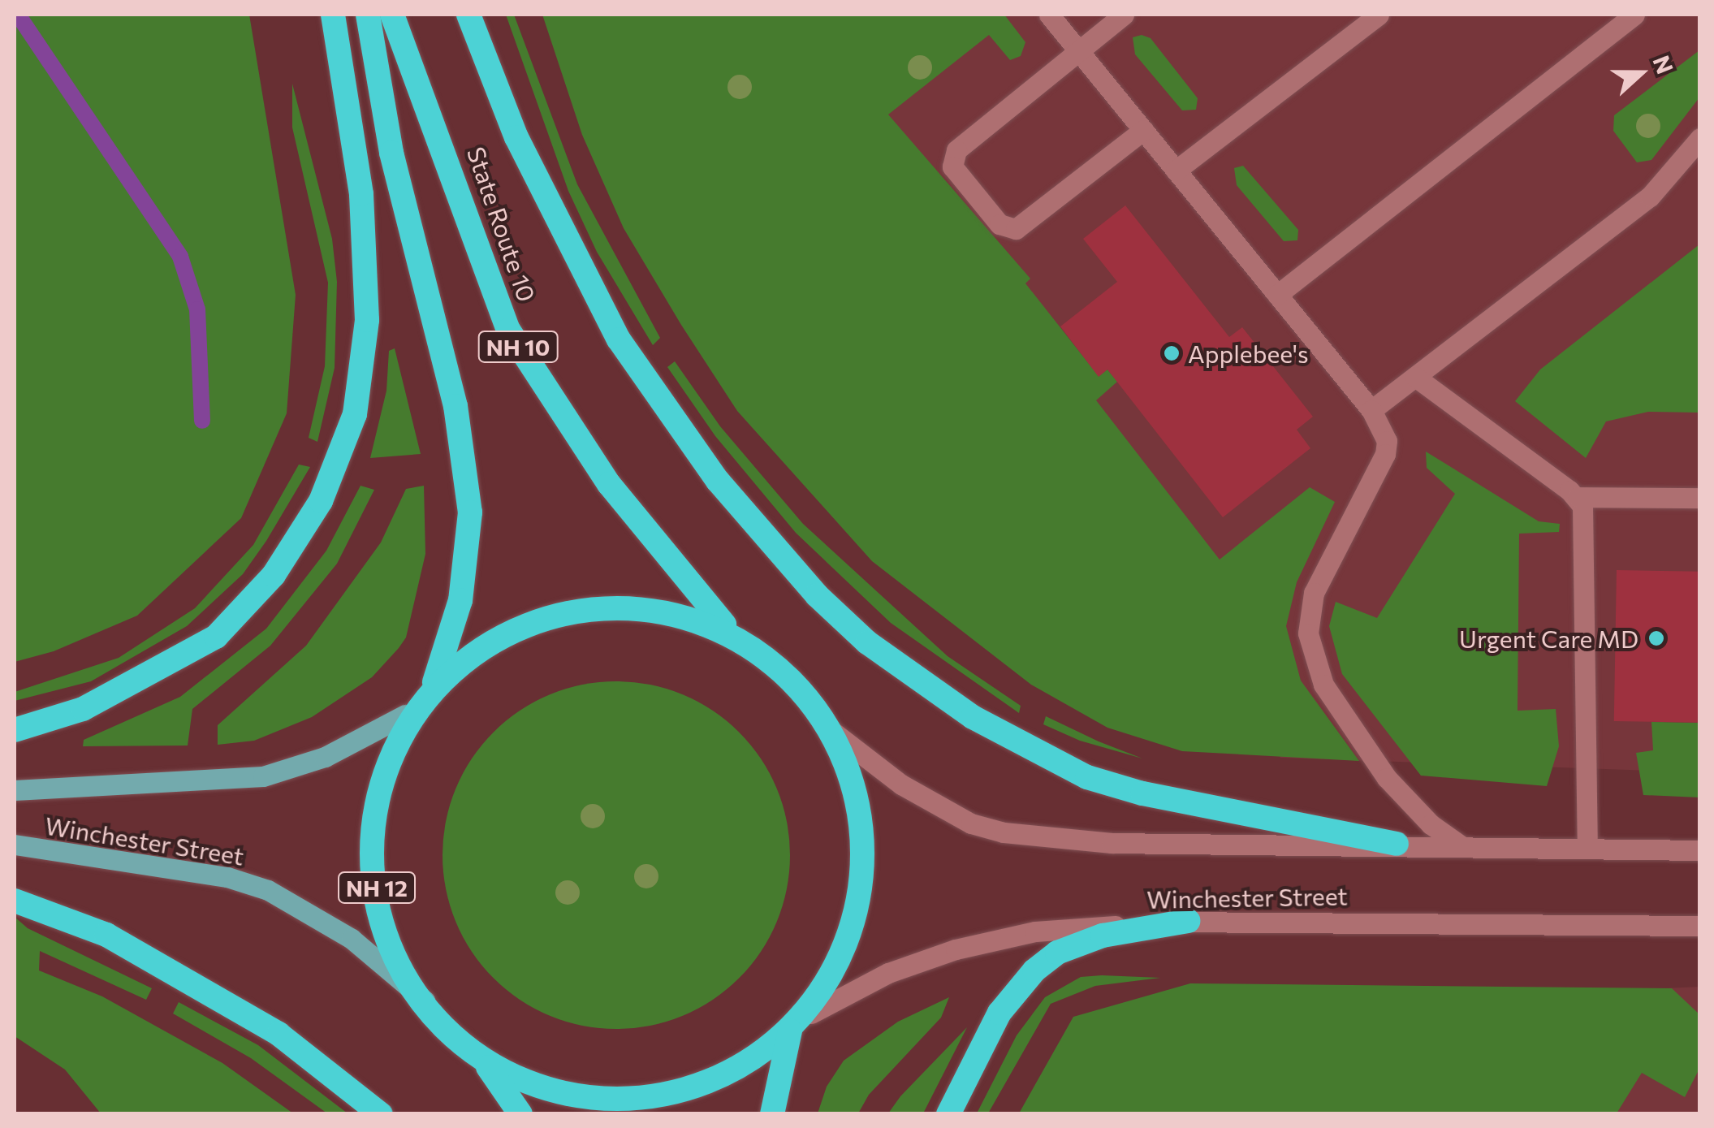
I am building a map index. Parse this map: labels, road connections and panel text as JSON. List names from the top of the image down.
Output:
{
  "streets": {
    "highway": ["State Route 10", "NH 10", "NH 12"],
    "main road": ["Winchester Street"]
  },
  "crossings": [
    ["State Route 10", "NH 10"],
    ["NH 10", "Winchester Street"],
    ["NH 10", "NH 12"],
    ["Winchester Street", "NH 12"]
  ],
  "places": ["Applebee's", "Urgent Care MD"],
  "north": "right"
}
